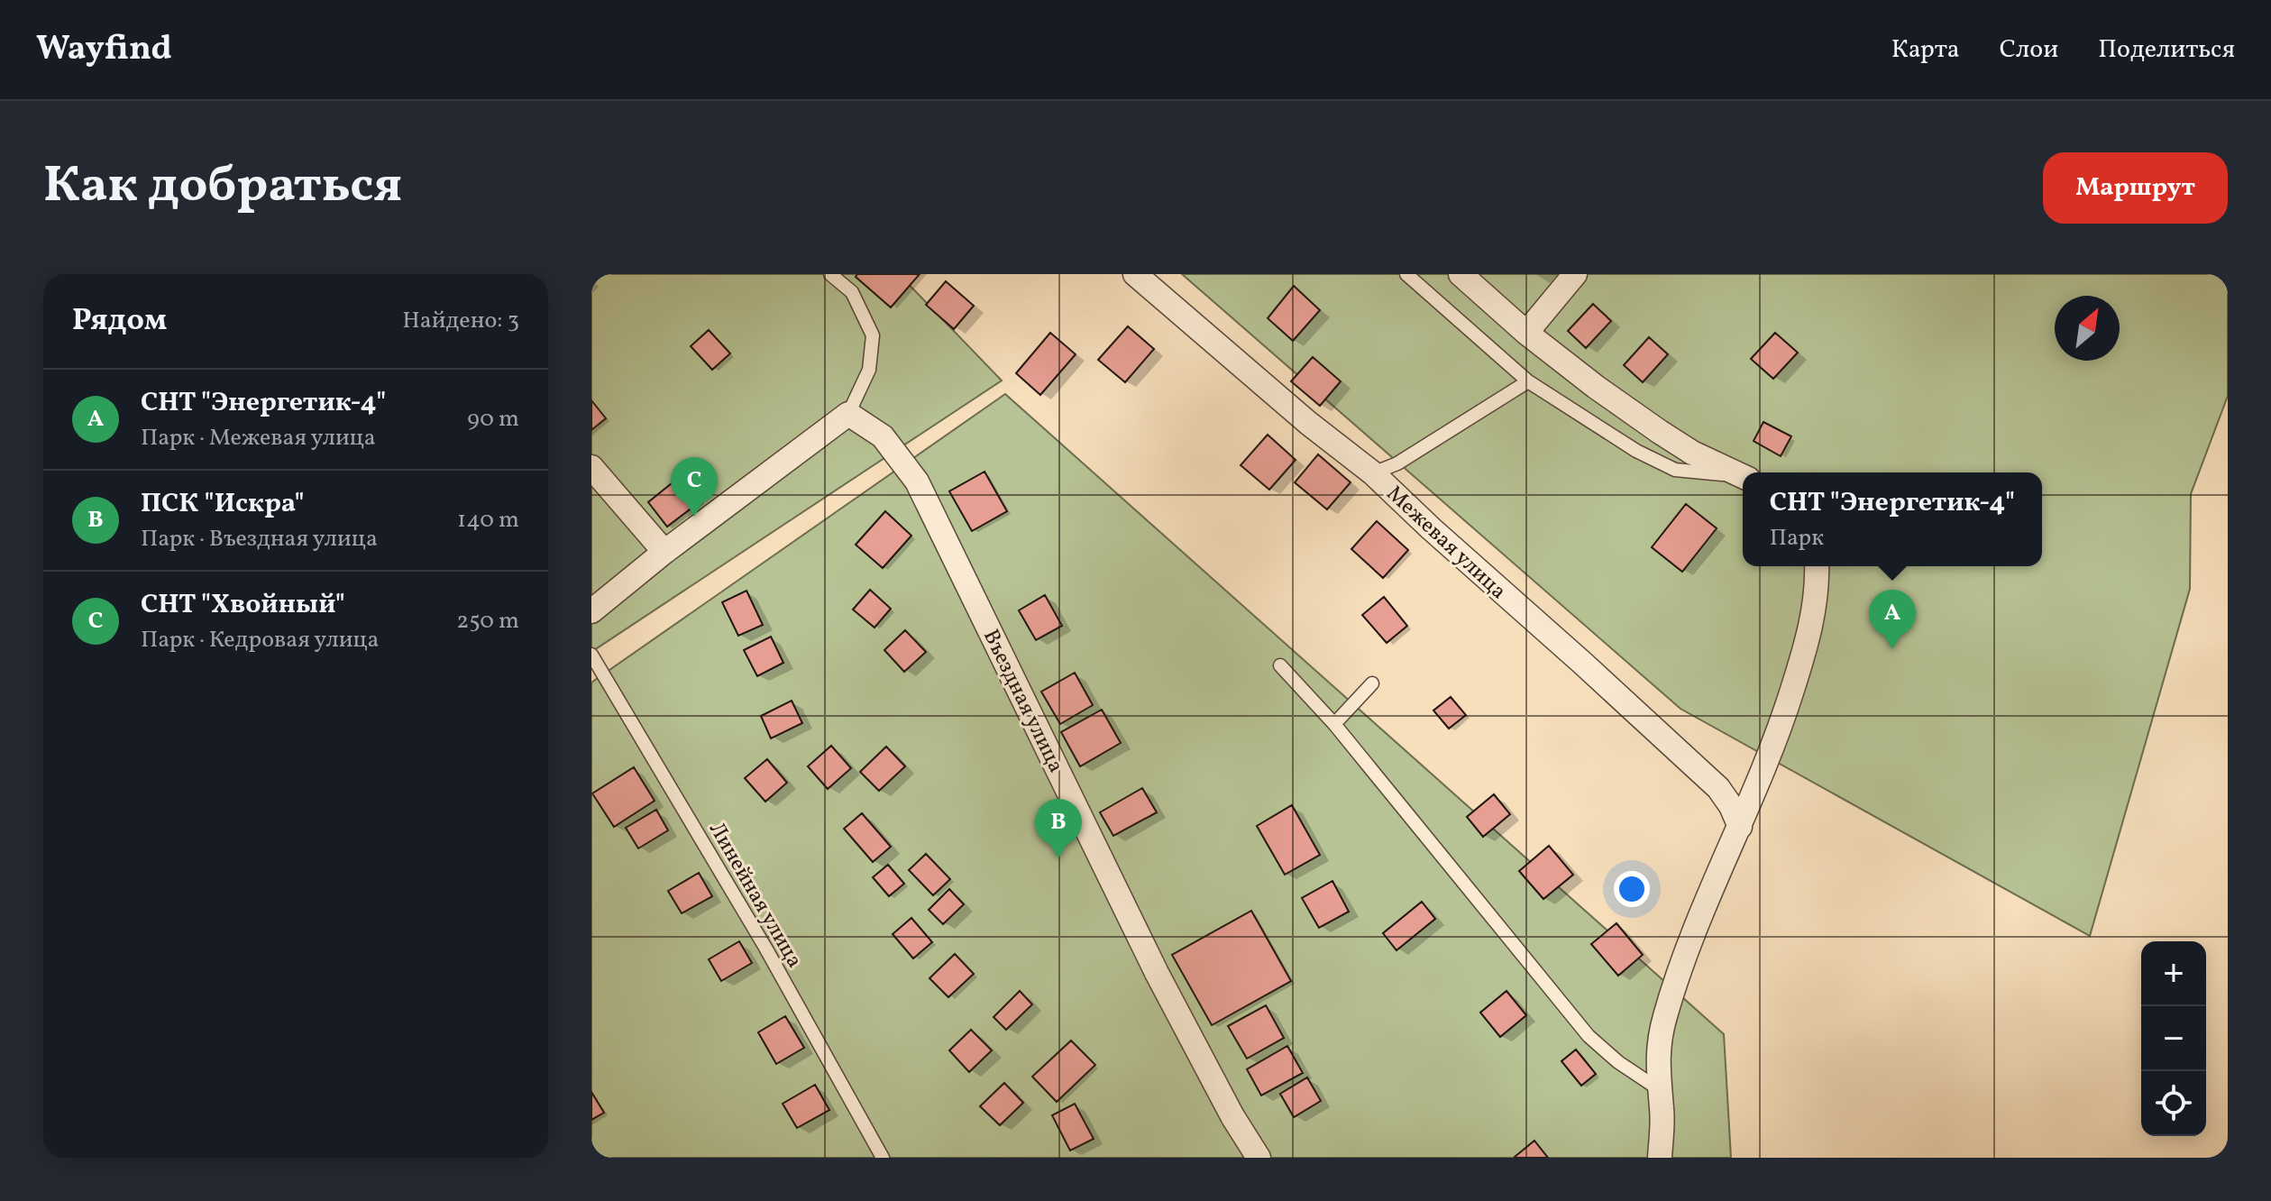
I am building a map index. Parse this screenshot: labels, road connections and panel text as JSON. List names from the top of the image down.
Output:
{
  "streets": {
    "street": ["Межевая улица", "Въездная улица"],
    "lane": ["Линейная улица"]
  },
  "north": "top right",
  "page": {
    "header": "Wayfind",
    "nav": ["Карта", "Слои", "Поделиться"],
    "title": "Как добраться",
    "buttons": "Маршрут",
    "heading": ["Рядом", "Найдено: 3"],
    "list": [
      {
        "mark": "A",
        "name": "СНТ \"Энергетик-4\"",
        "note": "Парк · Межевая улица",
        "value": "90 m"
      },
      {
        "mark": "B",
        "name": "ПСК \"Искра\"",
        "note": "Парк · Въездная улица",
        "value": "140 m"
      },
      {
        "mark": "C",
        "name": "СНТ \"Хвойный\"",
        "note": "Парк · Кедровая улица",
        "value": "250 m"
      }
    ],
    "pins": ["C", "A", "B"],
    "popup": ["СНТ \"Энергетик-4\"", "Парк"],
    "map_buttons": ["+", "−"]
  }
}
